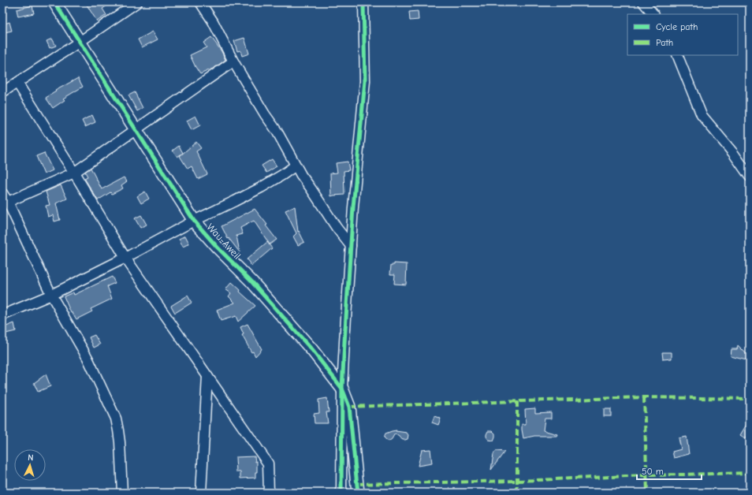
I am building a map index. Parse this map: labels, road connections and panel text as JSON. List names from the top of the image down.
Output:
{
  "streets": {
    "street": ["Wau-Aweil"]
  },
  "legend": ["Cycle path", "Path"],
  "scale_bar": "50 m",
  "north": "top"
}
